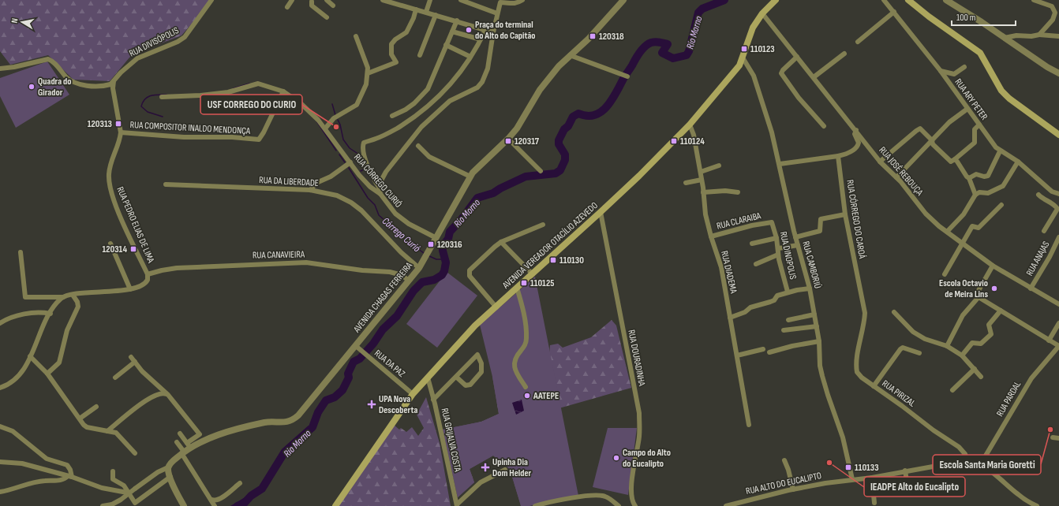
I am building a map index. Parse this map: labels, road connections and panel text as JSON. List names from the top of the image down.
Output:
{
  "streets": {
    "main road": ["AVENIDA VEREADOR OTACÍLIO AZEVEDO"],
    "street": [
      "RUA DIVISÓPOLIS",
      "RUA ARY PETER",
      "RUA COMPOSITOR INALDO MENDONÇA",
      "RUA JOSÉ REBOUÇA",
      "RUA CÓRREGO CURIÓ",
      "RUA DA LIBERDADE",
      "RUA CÓRREGO DO CAROÁ",
      "RUA CLARAIBA",
      "RUA PEDRO ELIAS DE LIMA",
      "RUA CANAVIEIRA",
      "RUA DINOPOLIS",
      "RUA ANAJAS",
      "RUA CAMBORIÚ",
      "RUA DIADEMA",
      "AVENIDA CHAGAS FERREIRA",
      "RUA DOURADINHA",
      "RUA DA PAZ",
      "RUA PIRIZAL",
      "RUA PARDAL",
      "RUA GRIJALVA COSTA",
      "RUA ALTO DO EUCALIPTO"
    ]
  },
  "crossings": [
    ["RUA DIVISÓPOLIS", "RUA PEDRO ELIAS DE LIMA"],
    ["RUA COMPOSITOR INALDO MENDONÇA", "RUA CÓRREGO CURIÓ"],
    ["RUA COMPOSITOR INALDO MENDONÇA", "RUA PEDRO ELIAS DE LIMA"],
    ["RUA JOSÉ REBOUÇA", "AVENIDA VEREADOR OTACÍLIO AZEVEDO"],
    ["RUA JOSÉ REBOUÇA", "RUA ANAJAS"],
    ["RUA CÓRREGO CURIÓ", "AVENIDA CHAGAS FERREIRA"],
    ["RUA DA LIBERDADE", "AVENIDA CHAGAS FERREIRA"],
    ["RUA CÓRREGO DO CAROÁ", "RUA PIRIZAL"],
    ["RUA CLARAIBA", "RUA DINOPOLIS"],
    ["RUA CLARAIBA", "RUA DIADEMA"],
    ["RUA PEDRO ELIAS DE LIMA", "RUA CANAVIEIRA"],
    ["AVENIDA VEREADOR OTACÍLIO AZEVEDO", "RUA CAMBORIÚ"],
    ["AVENIDA VEREADOR OTACÍLIO AZEVEDO", "RUA DIADEMA"],
    ["AVENIDA VEREADOR OTACÍLIO AZEVEDO", "RUA DOURADINHA"],
    ["AVENIDA VEREADOR OTACÍLIO AZEVEDO", "RUA DA PAZ"],
    ["AVENIDA VEREADOR OTACÍLIO AZEVEDO", "RUA GRIJALVA COSTA"],
    ["RUA CANAVIEIRA", "AVENIDA CHAGAS FERREIRA"],
    ["RUA CAMBORIÚ", "RUA ALTO DO EUCALIPTO"],
    ["AVENIDA CHAGAS FERREIRA", "RUA DA PAZ"],
    ["RUA PIRIZAL", "RUA ALTO DO EUCALIPTO"],
    ["RUA PARDAL", "RUA ALTO DO EUCALIPTO"]
  ],
  "water": ["Rio Morno", "Córrego Curió"],
  "places": {
    "other": [
      "Praça do terminal do Alto do Capitão",
      "Quadra do Girador",
      "USF CORREGO DO CURIO",
      "Escola Octavio de Meira Lins",
      "AATEPE",
      "Escola Santa Maria Goretti",
      "Campo do Alto do Eucalipto",
      "IEADPE Alto do Eucalipto"
    ],
    "transit": [
      "120318",
      "110123",
      "120313",
      "120317",
      "110124",
      "120316",
      "120314",
      "110130",
      "110125",
      "110133"
    ],
    "health": ["UPA Nova Descoberta", "Upinha Dia Dom Helder"]
  },
  "scale_bar": "100 m",
  "north": "left"
}
